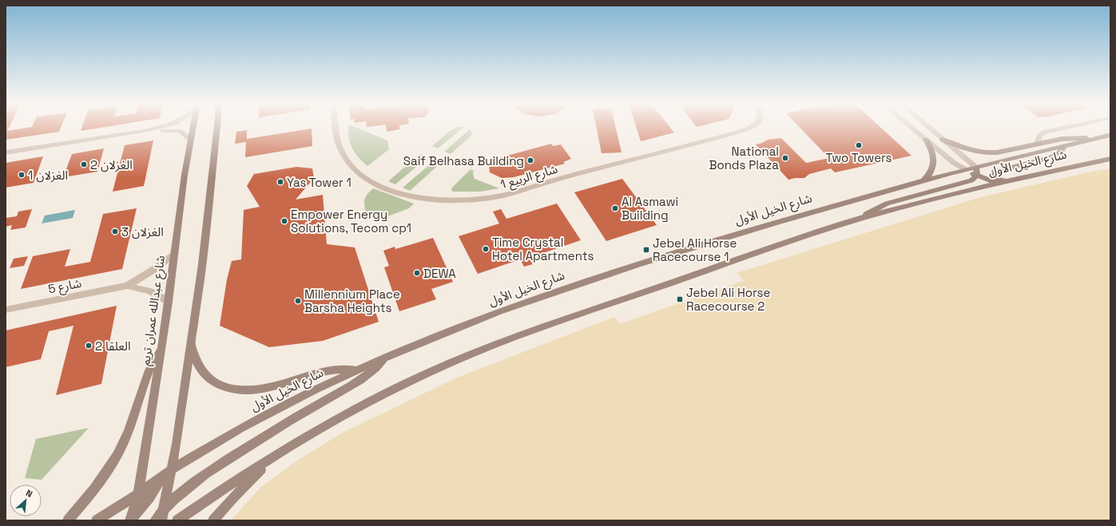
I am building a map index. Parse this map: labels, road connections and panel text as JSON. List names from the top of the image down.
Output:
{
  "streets": {
    "main road": ["شارع الخيل الأول", "شارع عبدالله عمران تريم"],
    "street": ["شارع الربيع 1", "شارع 5"]
  },
  "crossings": [
    ["شارع الخيل الأول", "شارع عبدالله عمران تريم"],
    ["شارع 5", "شارع عبدالله عمران تريم"]
  ],
  "places": {
    "other": [
      "Two Towers",
      "National Bonds Plaza",
      "Saif Belhasa Building",
      "الغزلان 2",
      "الغزلان 1",
      "Yas Tower 1",
      "Al Asmawi Building",
      "Empower Energy Solutions, Tecom cp1",
      "الغزلان 3",
      "Time Crystal Hotel Apartments",
      "DEWA",
      "Millennium Place Barsha Heights",
      "العلقا 2"
    ],
    "transit": ["Jebel Ali Horse Racecourse 1", "Jebel Ali Horse Racecourse 2"]
  },
  "north": "top right"
}
